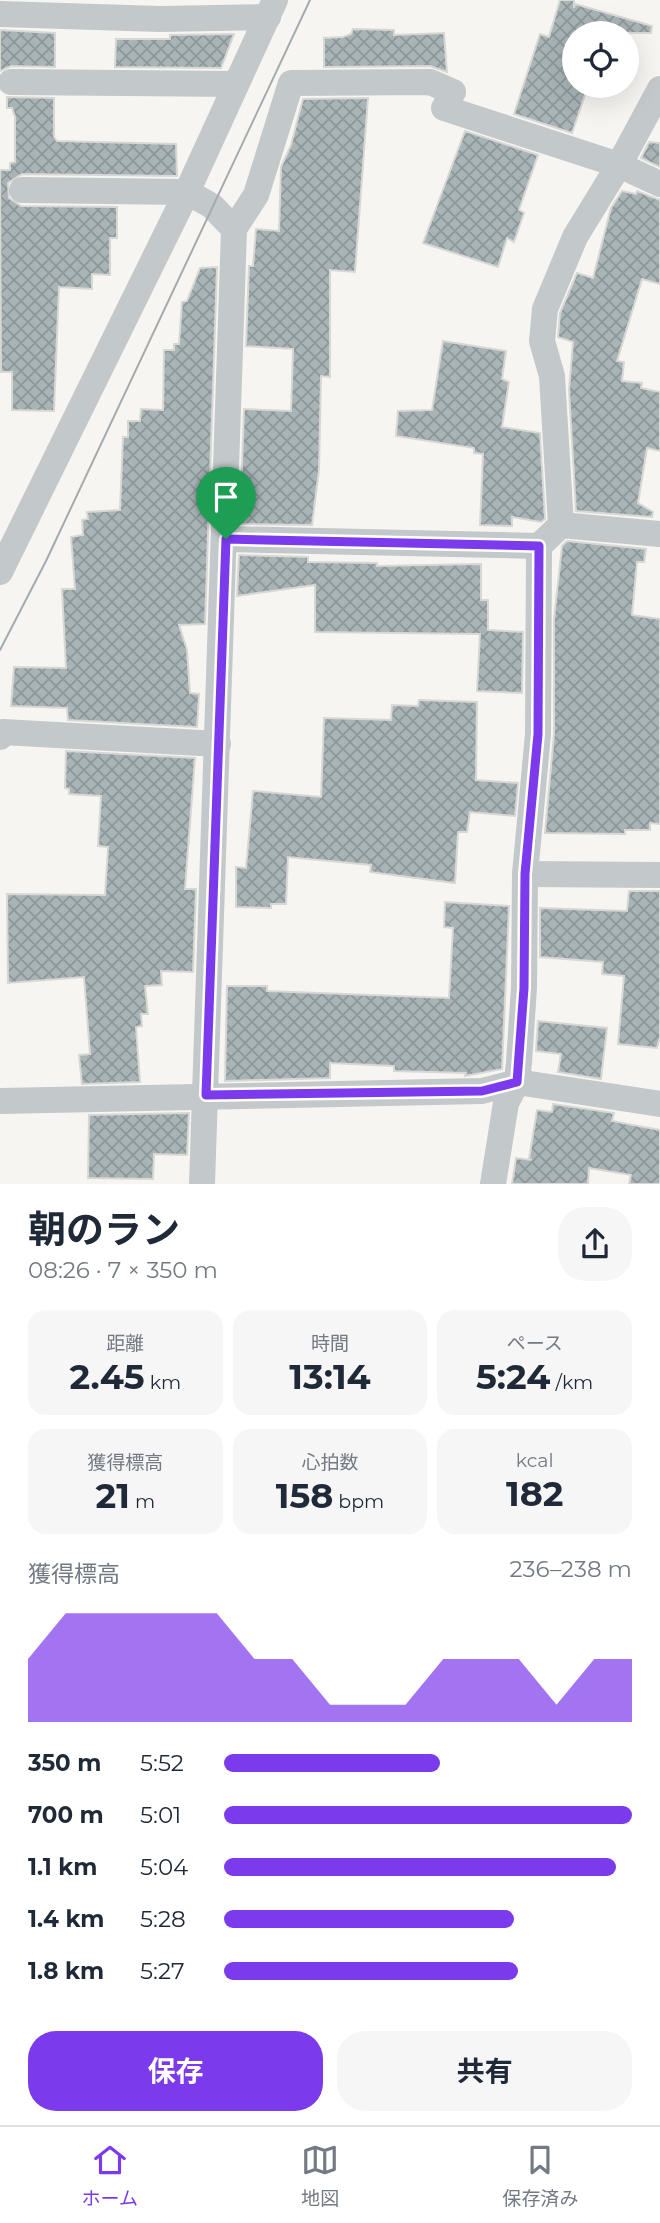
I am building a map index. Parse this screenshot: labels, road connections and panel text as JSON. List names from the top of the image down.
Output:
{
  "page": {
    "heading": ["朝のラン", "08:26 · 7 × 350 m"],
    "stats": [
      ["距離", "2.45 km"],
      ["時間", "13:14"],
      ["ペース", "5:24 /km"],
      ["獲得標高", "21 m"],
      ["心拍数", "158 bpm"],
      ["kcal", "182"]
    ],
    "chart": ["獲得標高", "236–238 m"],
    "list": [
      {
        "name": "350 m",
        "note": "5:52"
      },
      {
        "name": "700 m",
        "note": "5:01"
      },
      {
        "name": "1.1 km",
        "note": "5:04"
      },
      {
        "name": "1.4 km",
        "note": "5:28"
      },
      {
        "name": "1.8 km",
        "note": "5:27"
      }
    ],
    "buttons": ["保存", "共有"],
    "tabs": ["ホーム", "地図", "保存済み"]
  }
}
